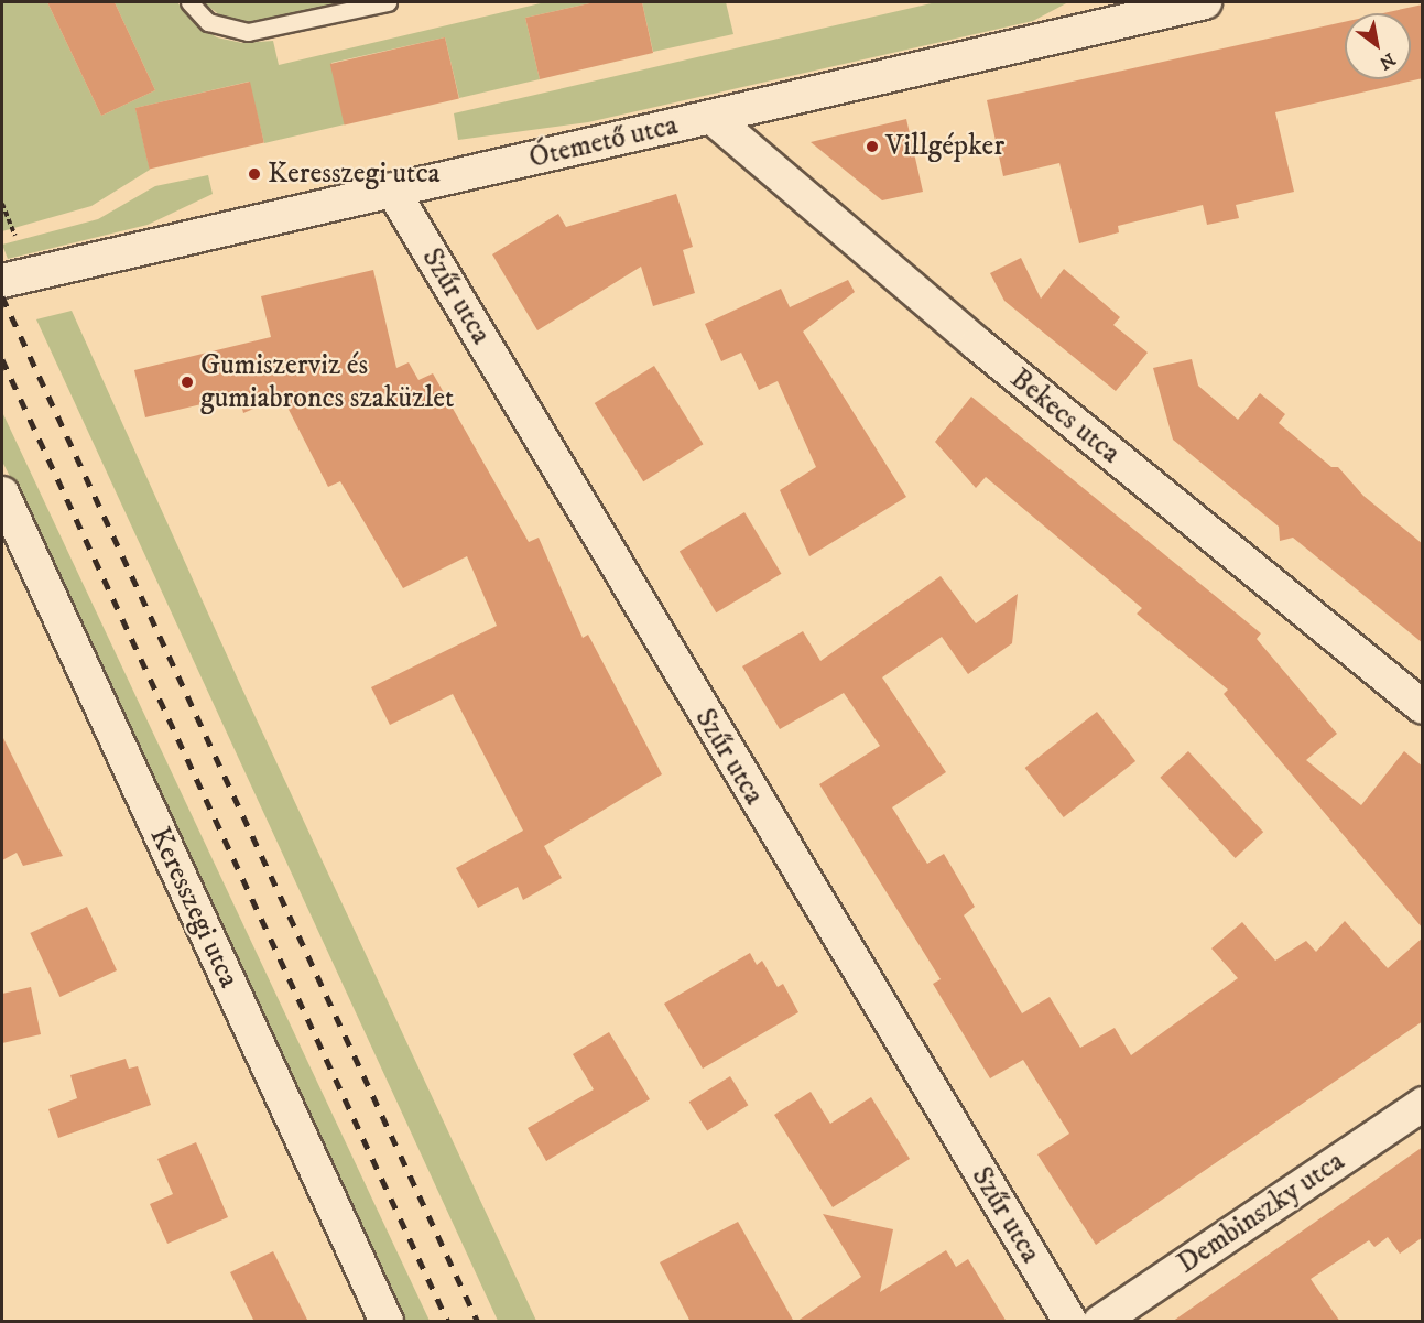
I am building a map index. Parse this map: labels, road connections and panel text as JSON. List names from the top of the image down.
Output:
{
  "streets": {
    "street": [
      "Ótemető utca",
      "Szűr utca",
      "Bekecs utca",
      "Keresszegi utca",
      "Dembinszky utca"
    ]
  },
  "crossings": [
    ["Ótemető utca", "Szűr utca"],
    ["Ótemető utca", "Bekecs utca"]
  ],
  "places": ["Villgépker", "Keresszegi utca", "Gumiszerviz és gumiabroncs szaküzlet"],
  "north": "bottom right"
}
